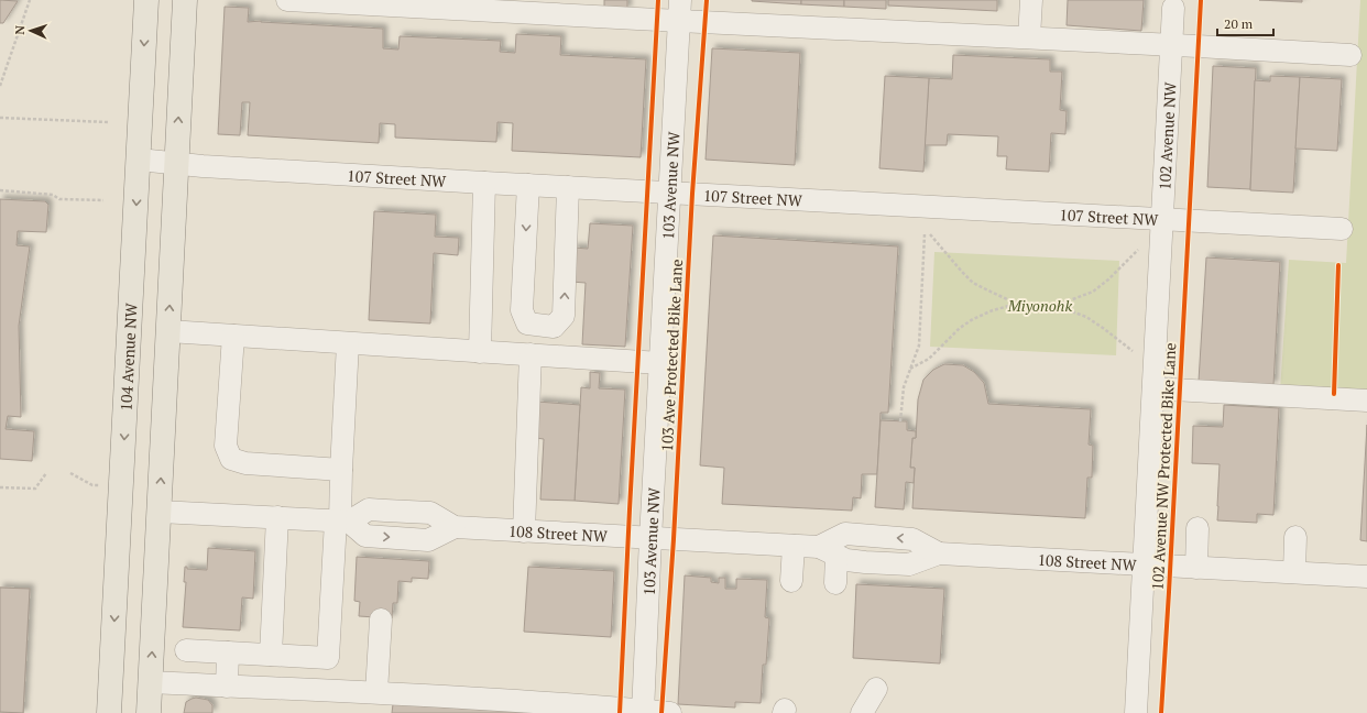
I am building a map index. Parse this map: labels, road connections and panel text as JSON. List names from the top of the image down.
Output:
{
  "streets": {
    "main road": ["104 Avenue NW"],
    "street": [
      "102 Avenue NW",
      "107 Street NW",
      "103 Avenue NW",
      "108 Street NW"
    ],
    "cycle path": ["103 Ave Protected Bike Lane", "102 Avenue NW Protected Bike Lane"]
  },
  "crossings": [
    ["102 Avenue NW", "107 Street NW"],
    ["102 Avenue NW", "108 Street NW"],
    ["107 Street NW", "103 Avenue NW"],
    ["107 Street NW", "104 Avenue NW"],
    ["103 Avenue NW", "108 Street NW"]
  ],
  "parks": ["Miyonohk"],
  "scale_bar": "20 m",
  "north": "left"
}
